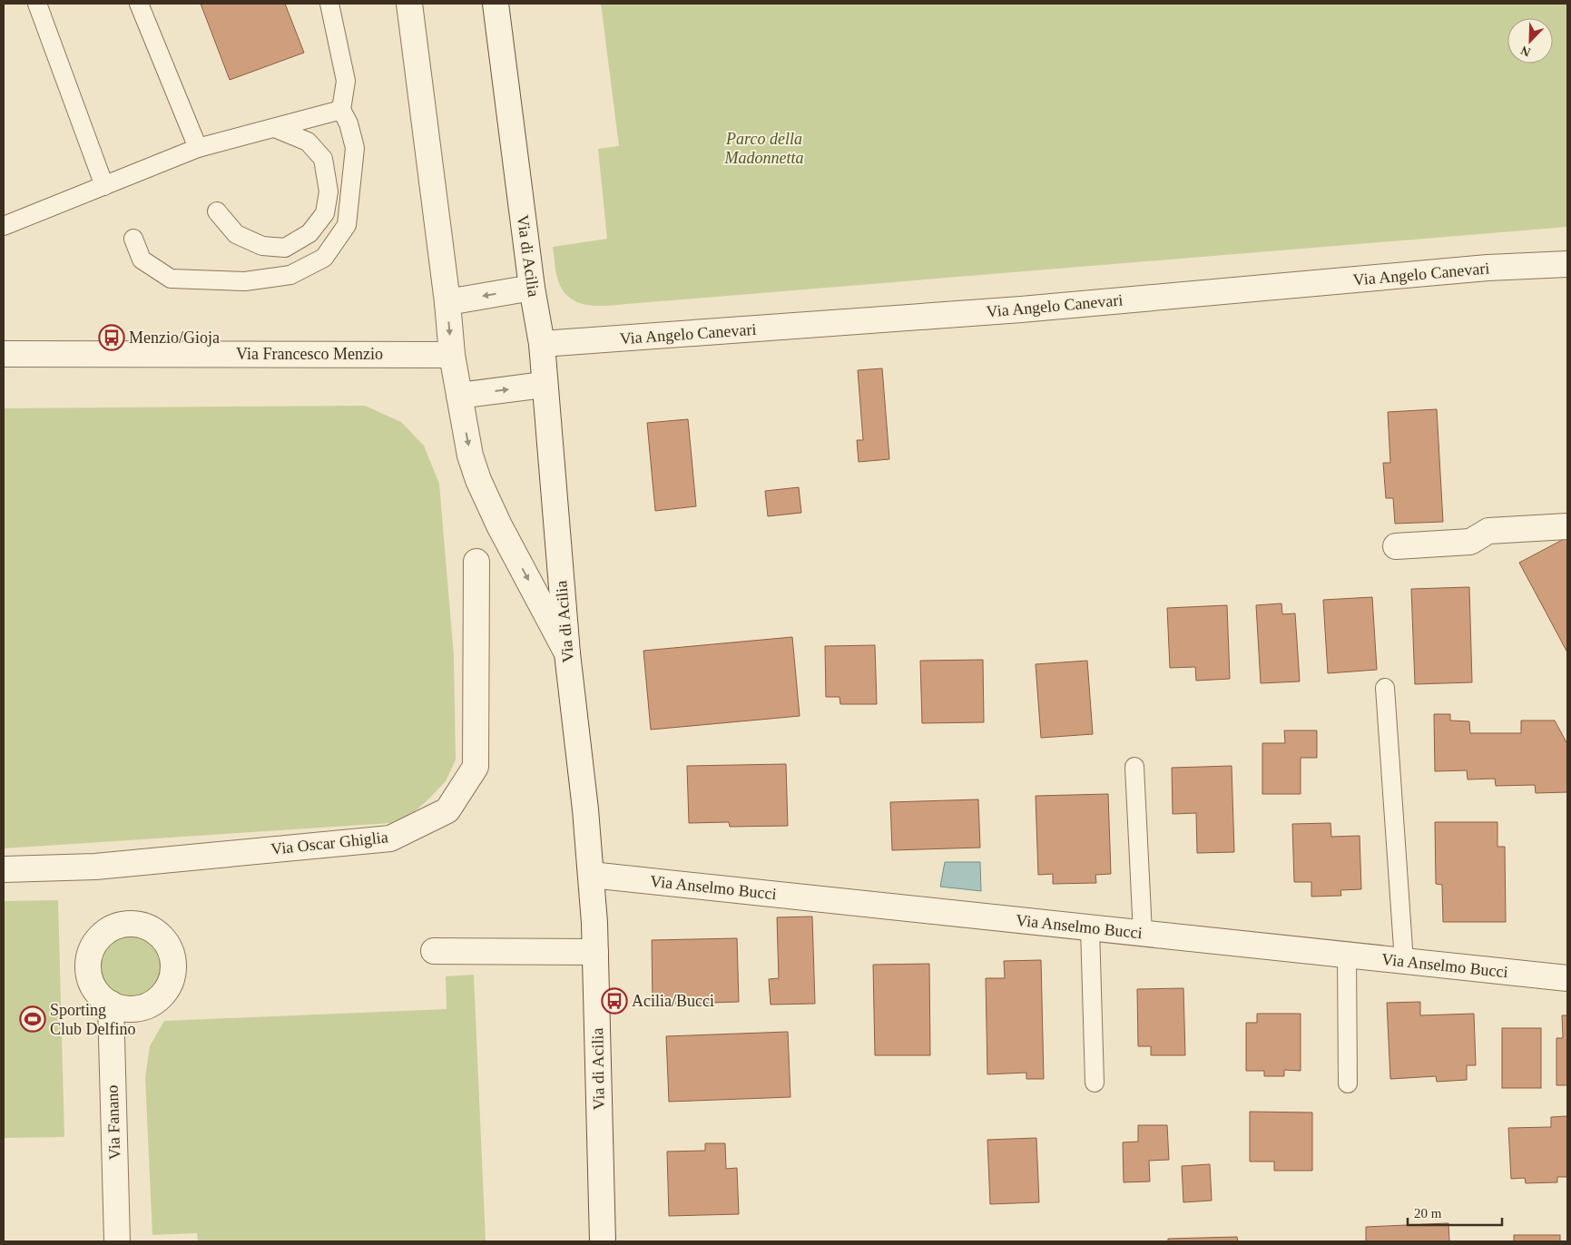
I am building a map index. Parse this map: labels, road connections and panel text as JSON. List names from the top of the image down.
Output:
{
  "streets": {
    "street": [
      "Via di Acilia",
      "Via Angelo Canevari",
      "Via Francesco Menzio",
      "Via Oscar Ghiglia",
      "Via Anselmo Bucci",
      "Via Fanano"
    ]
  },
  "crossings": [
    ["Via di Acilia", "Via Angelo Canevari"],
    ["Via di Acilia", "Via Anselmo Bucci"]
  ],
  "parks": ["Parco della Madonnetta"],
  "places": {
    "bus stop": ["Menzio/Gioja", "Acilia/Bucci"],
    "sports": ["Sporting Club Delfino"]
  },
  "scale_bar": "20 m",
  "north": "bottom left"
}
